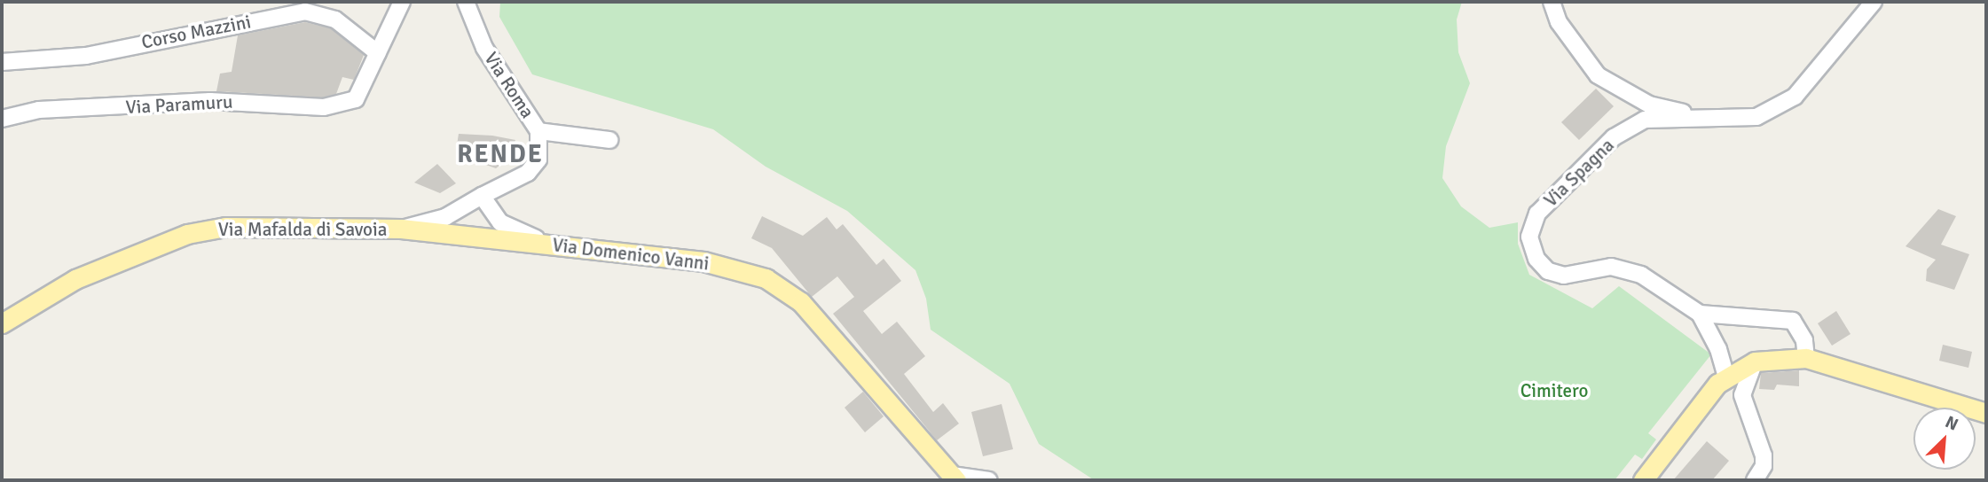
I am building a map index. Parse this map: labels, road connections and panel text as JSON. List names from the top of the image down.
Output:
{
  "streets": {
    "main road": ["Via Mafalda di Savoia", "Via Domenico Vanni"],
    "street": [
      "Corso Mazzini",
      "Via Roma",
      "Via Paramuru",
      "Via Spagna"
    ]
  },
  "crossings": [
    ["Corso Mazzini", "Via Paramuru"],
    ["Via Roma", "Via Mafalda di Savoia"],
    ["Via Roma", "Via Domenico Vanni"],
    ["Via Mafalda di Savoia", "Via Domenico Vanni"]
  ],
  "districts": ["RENDE"],
  "parks": ["Cimitero"],
  "north": "top right"
}
